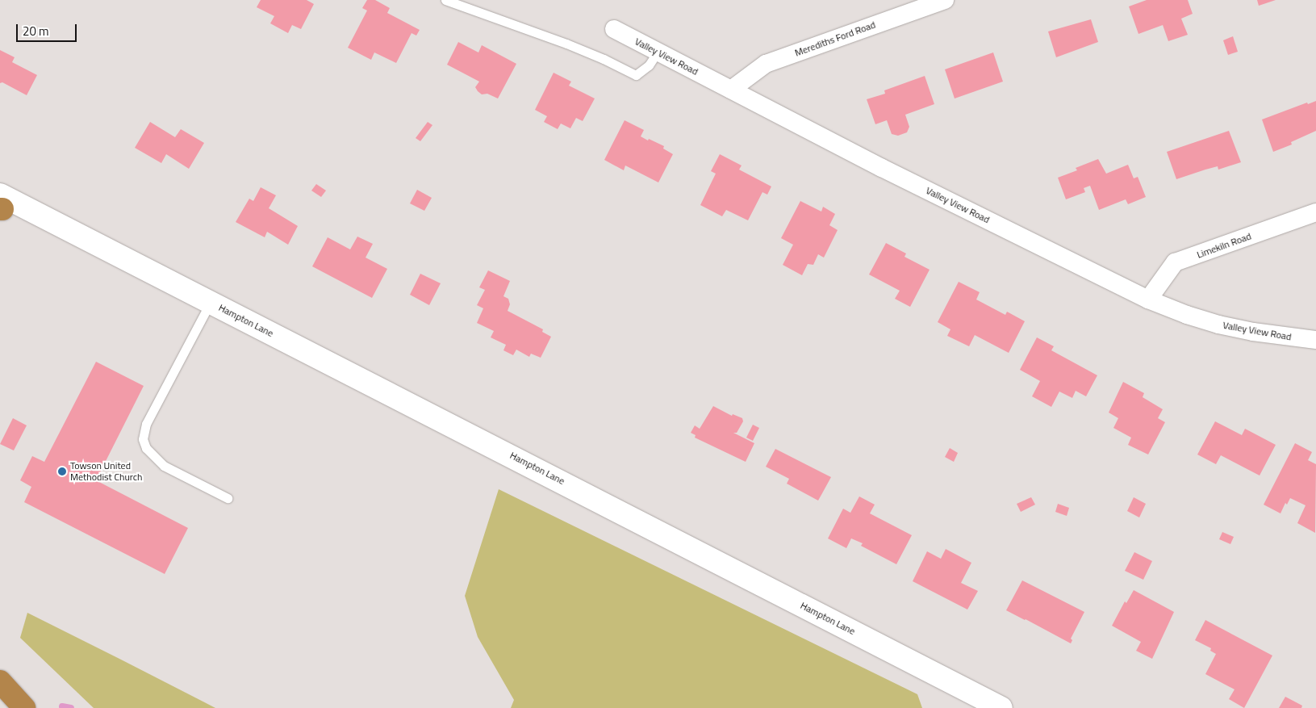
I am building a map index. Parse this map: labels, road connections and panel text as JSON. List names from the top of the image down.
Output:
{
  "streets": {
    "street": [
      "Merediths Ford Road",
      "Valley View Road",
      "Limekiln Road",
      "Hampton Lane"
    ]
  },
  "crossings": [
    ["Merediths Ford Road", "Valley View Road"],
    ["Valley View Road", "Limekiln Road"]
  ],
  "places": ["Towson United Methodist Church"],
  "scale_bar": "20 m"
}
